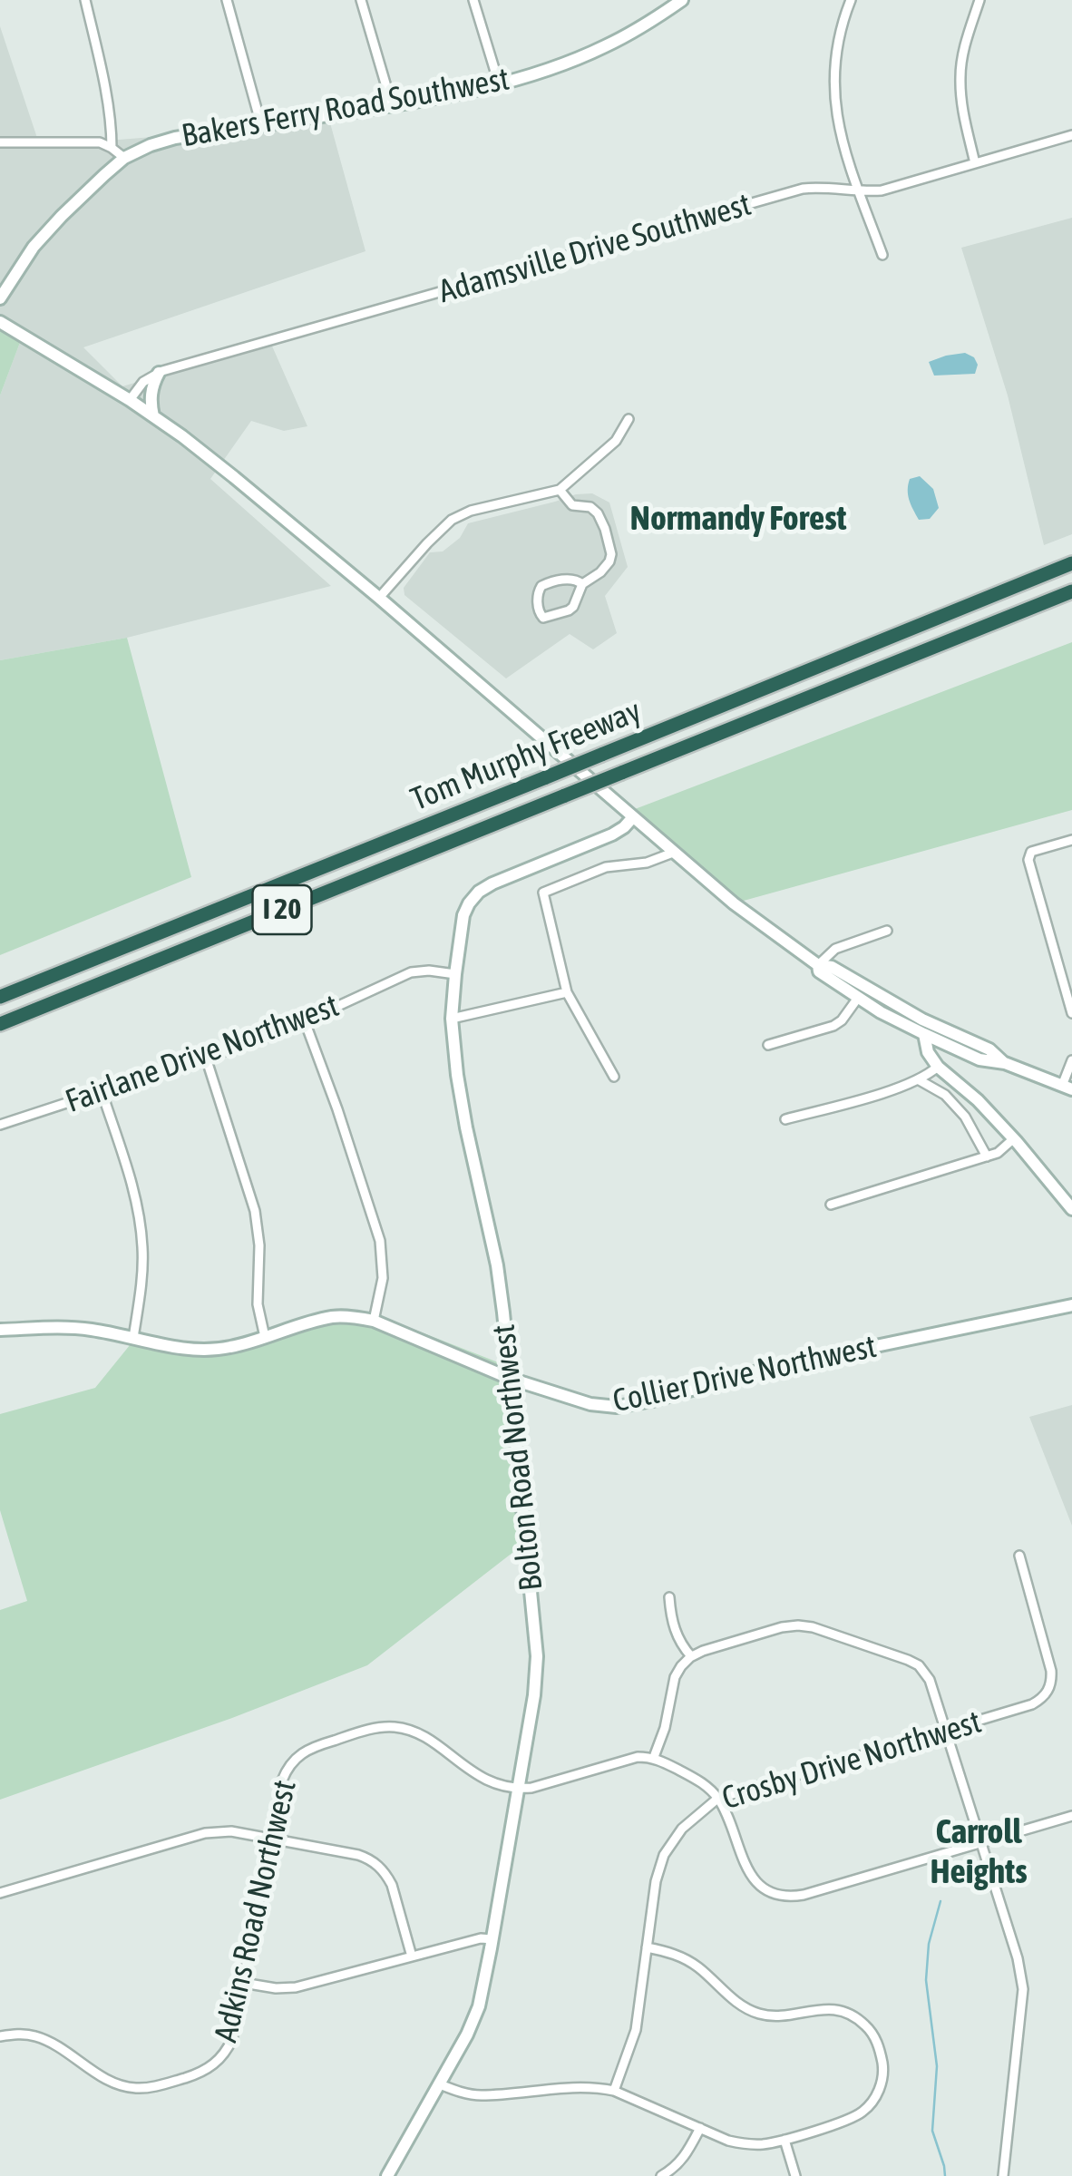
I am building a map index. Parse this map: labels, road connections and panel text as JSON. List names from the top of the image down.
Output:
{
  "streets": {
    "highway": ["Tom Murphy Freeway", "I 20"],
    "main road": ["Bakers Ferry Road Southwest", "Collier Drive Northwest", "Bolton Road Northwest"],
    "street": [
      "Adamsville Drive Southwest",
      "Fairlane Drive Northwest",
      "Crosby Drive Northwest",
      "Adkins Road Northwest"
    ]
  },
  "crossings": [
    ["Fairlane Drive Northwest", "Bolton Road Northwest"],
    ["Collier Drive Northwest", "Bolton Road Northwest"],
    ["Bolton Road Northwest", "Adkins Road Northwest"]
  ],
  "districts": ["Normandy Forest", "Carroll Heights"]
}
